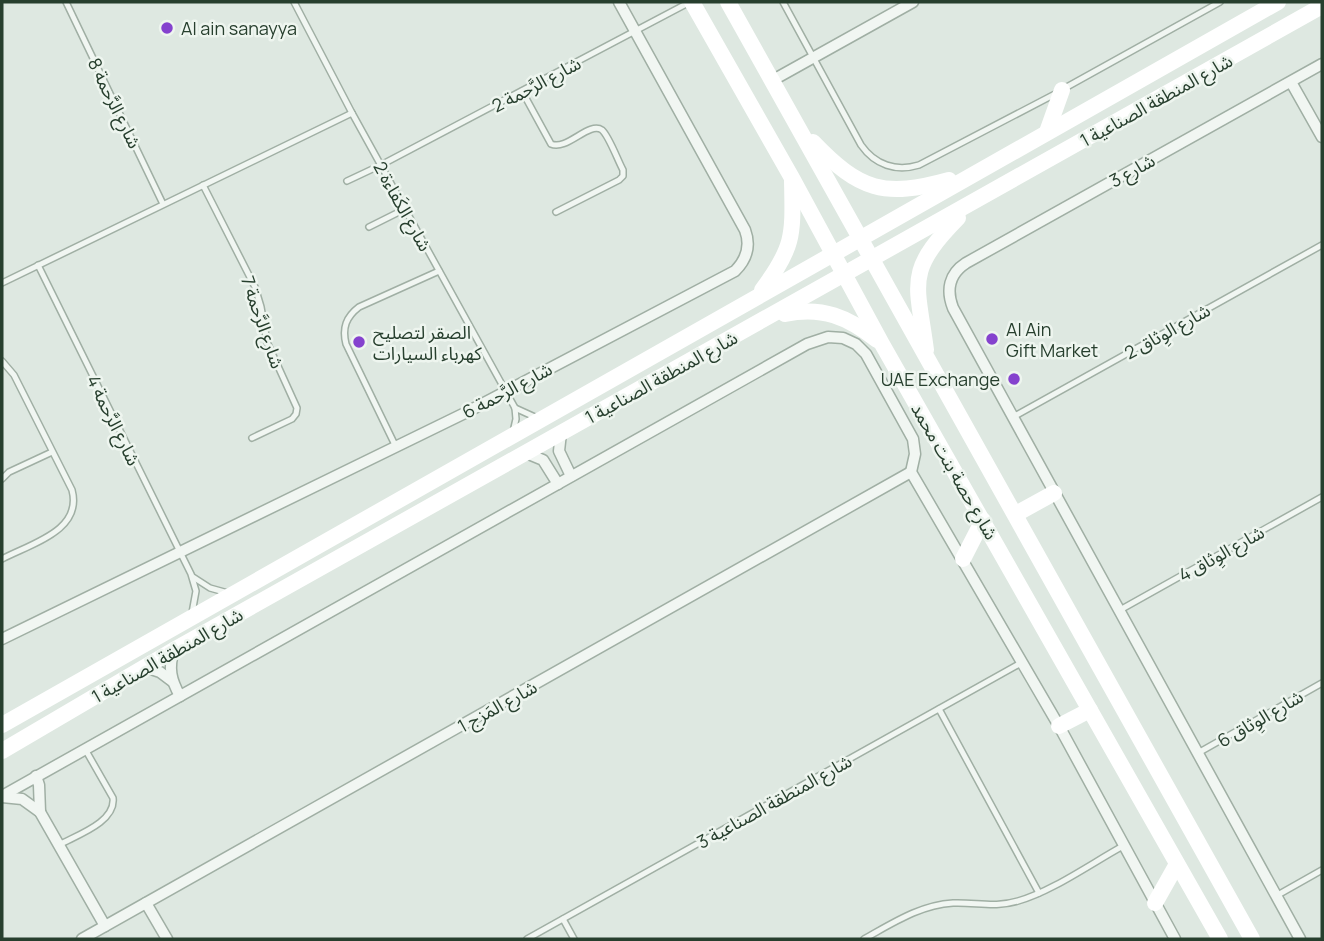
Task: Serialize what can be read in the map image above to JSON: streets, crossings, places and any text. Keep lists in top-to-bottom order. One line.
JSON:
{"streets":{"street":["شارع المنطقة الصناعية 1","شارع 3","شارع الرَّحمة 6","شارع حصة بنت محمد","شارع المَزج 1"],"lane":["شارع الرَّحمة 2","شارع الرَّحمة 8","شارع الكَفاءة 2","شارع الرَّحمة 7","شارع الوِثاق 2","شارع الرَّحمة 4","شارع الوِثاق 4","شارع الوِثاق 6","شارع المنطقة الصناعية 3"]},"crossings":[["شارع الرَّحمة 2","شارع الكَفاءة 2"],["شارع الرَّحمة 2","شارع الرَّحمة 6"],["شارع الرَّحمة 2","شارع حصة بنت محمد"],["شارع المنطقة الصناعية 1","شارع الرَّحمة 4"],["شارع المنطقة الصناعية 1","شارع حصة بنت محمد"],["شارع 3","شارع الوِثاق 2"],["شارع الكَفاءة 2","شارع الرَّحمة 6"],["شارع الرَّحمة 6","شارع الرَّحمة 4"]],"places":["Al ain sanayya","Al Ain Gift Market","الصقر لتصليح كهرباء السيارات","UAE Exchange"]}
